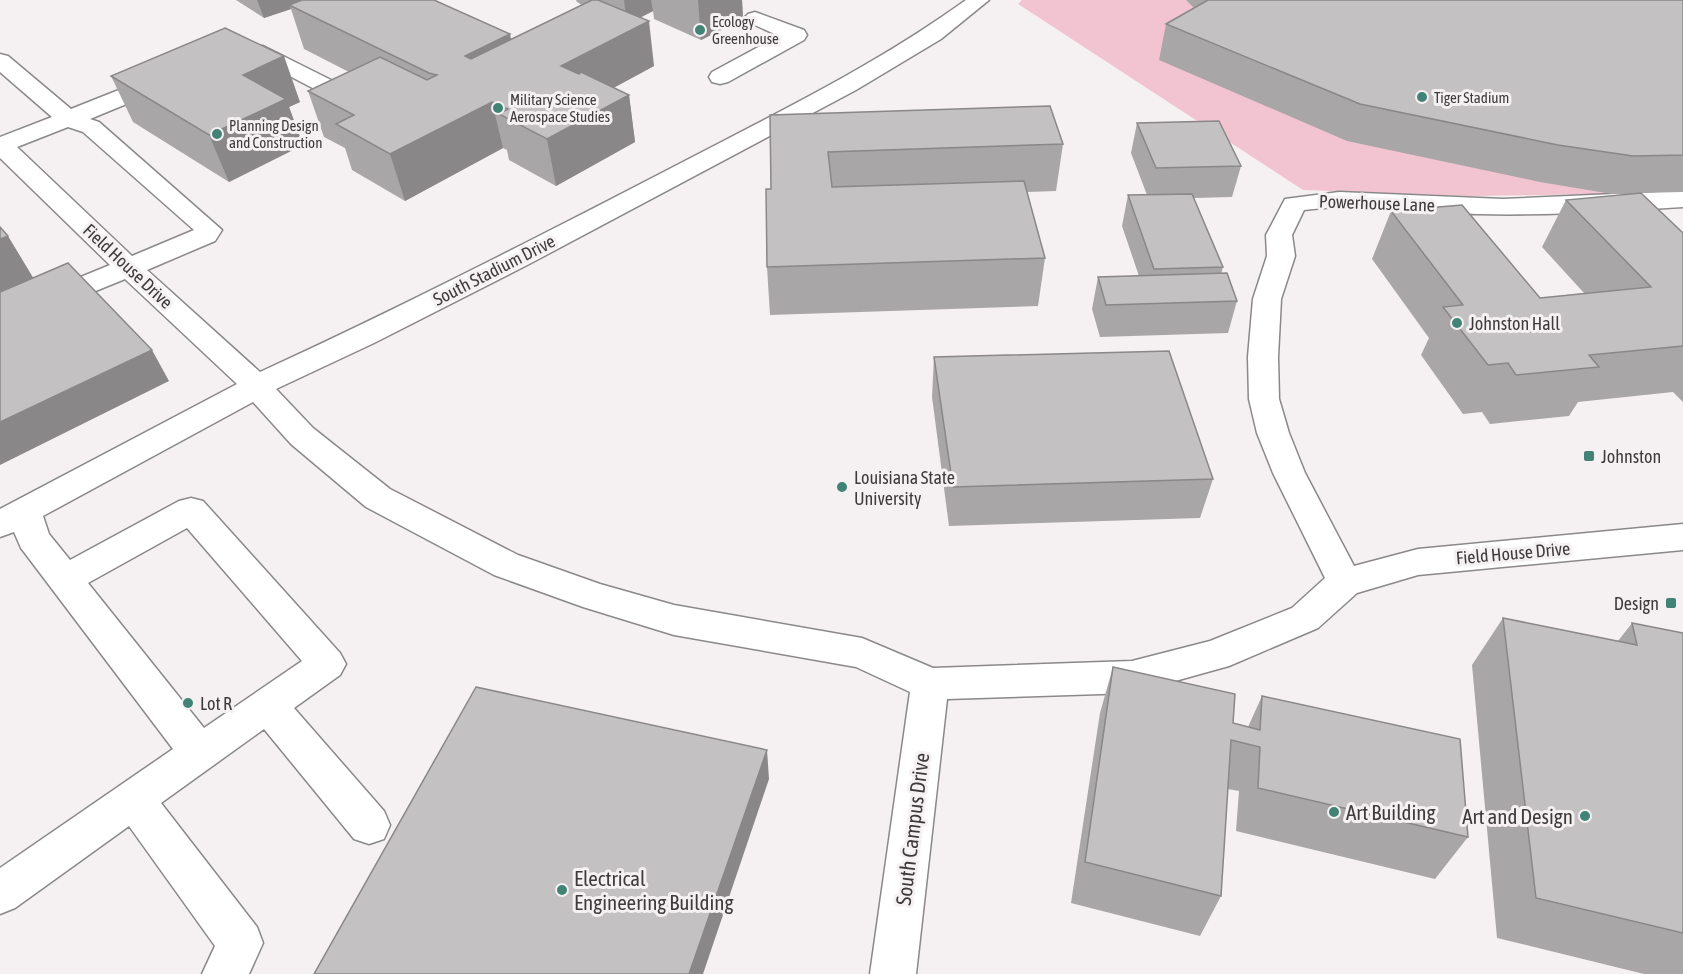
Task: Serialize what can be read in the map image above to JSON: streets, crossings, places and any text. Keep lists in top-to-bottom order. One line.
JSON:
{"streets":{"street":["Powerhouse Lane","Field House Drive","South Stadium Drive","South Campus Drive"]},"crossings":[["Powerhouse Lane","Field House Drive"],["Field House Drive","South Stadium Drive"],["Field House Drive","South Campus Drive"]],"places":{"other":["Ecology Greenhouse","Tiger Stadium","Military Science Aerospace Studies","Planning Design and Construction","Johnston Hall","Louisiana State University","Lot R","Art Building","Art and Design","Electrical Engineering Building"],"transit":["Johnston","Design"]}}
